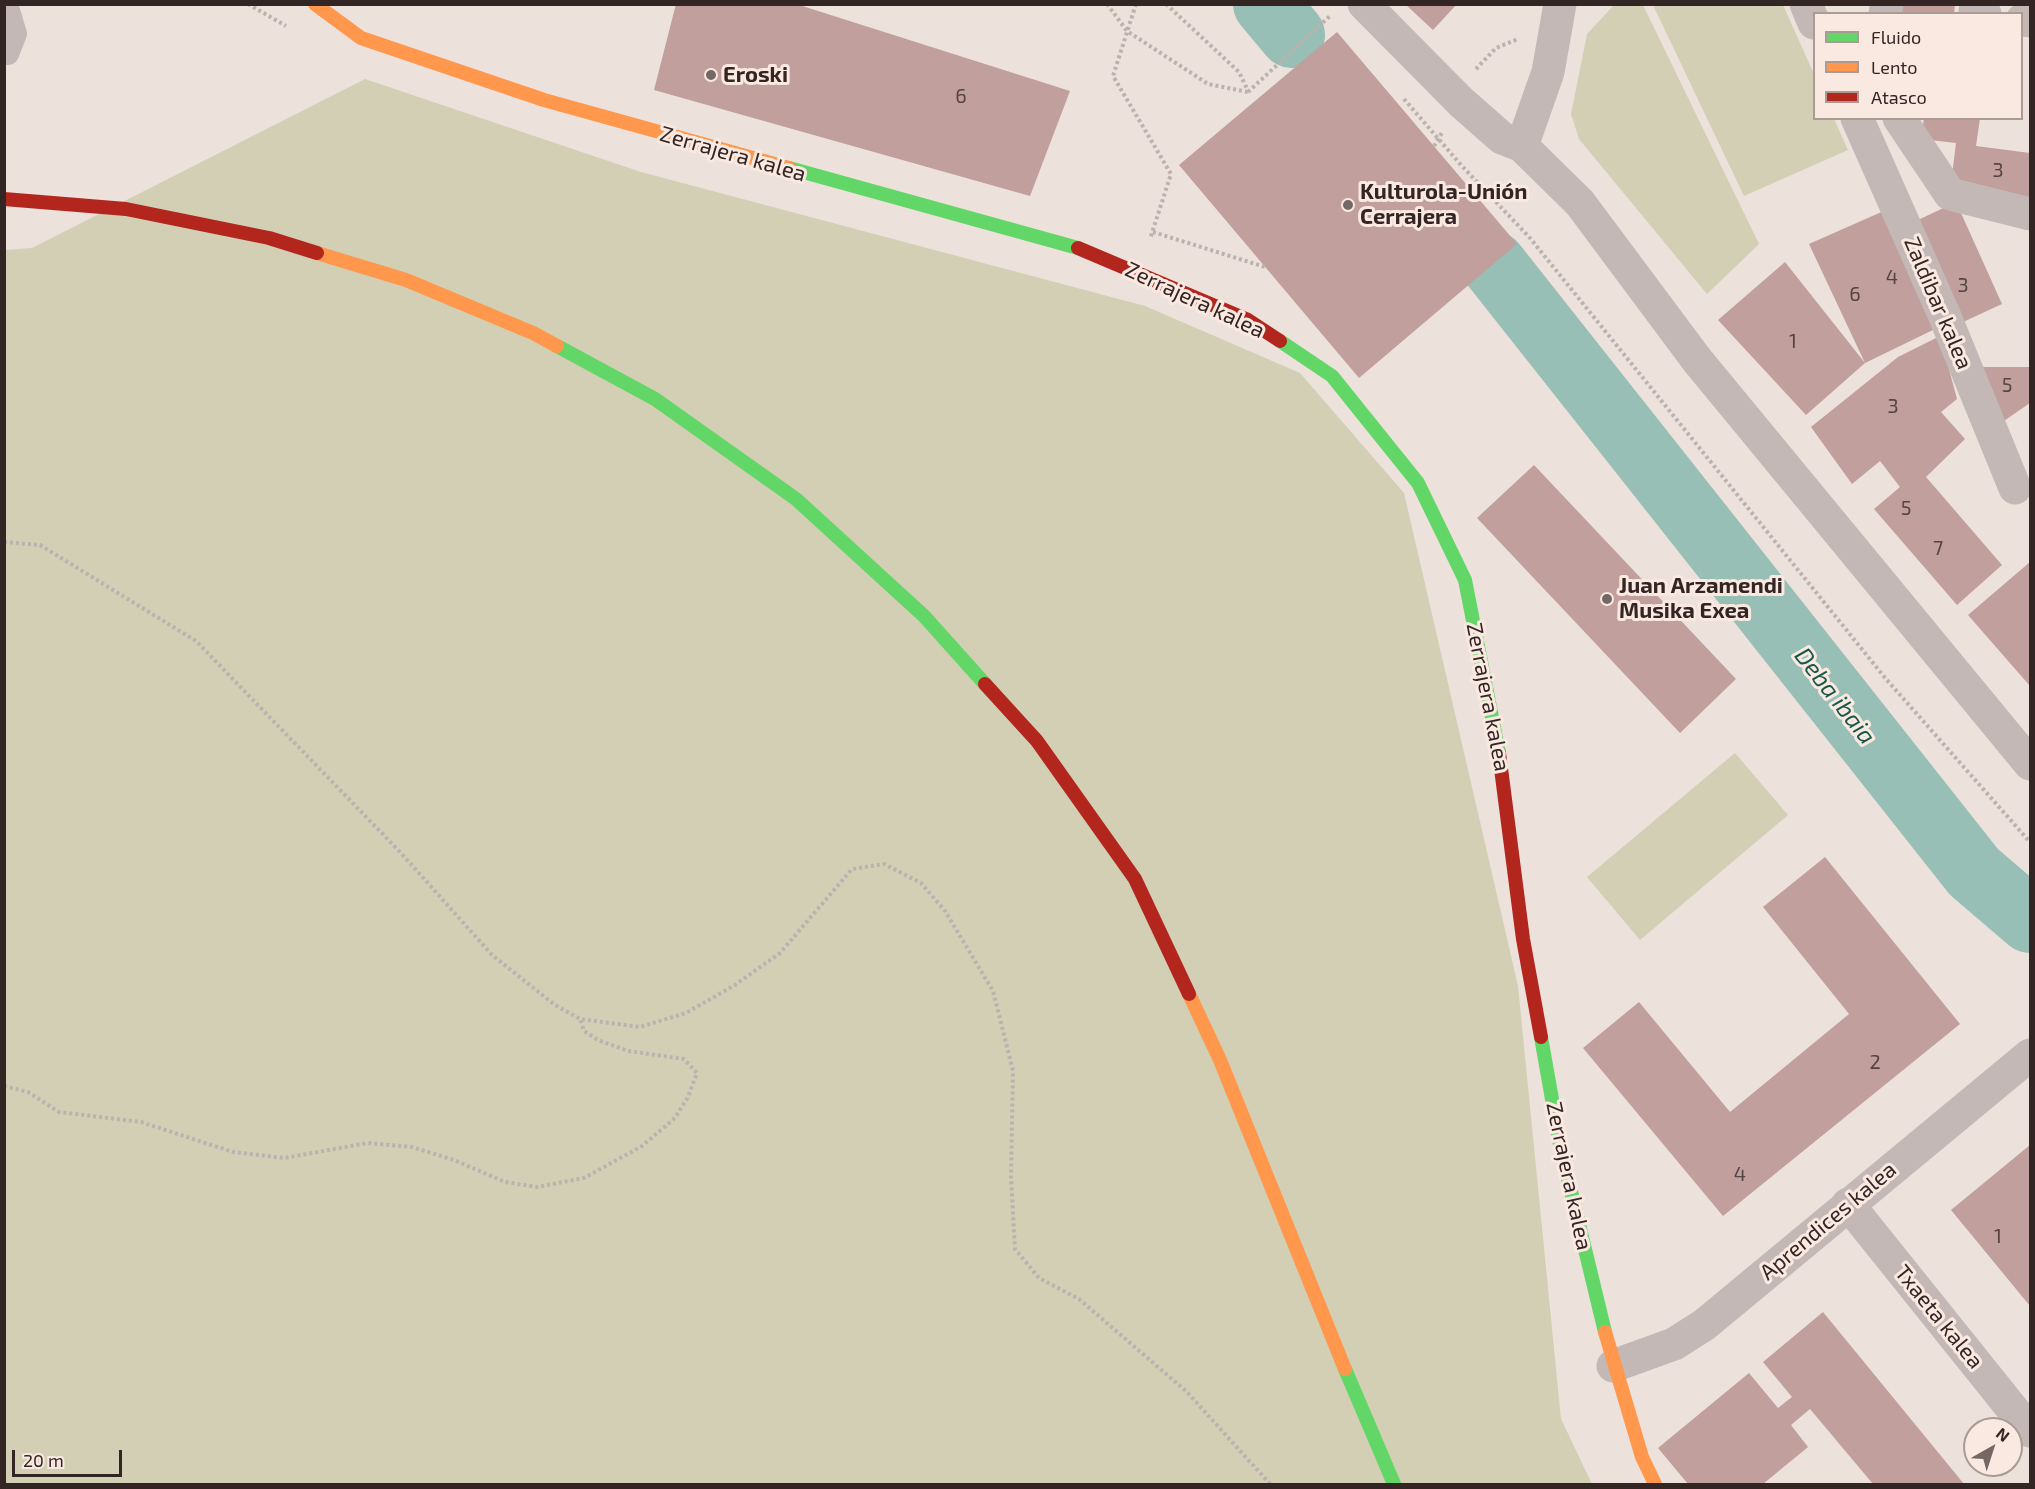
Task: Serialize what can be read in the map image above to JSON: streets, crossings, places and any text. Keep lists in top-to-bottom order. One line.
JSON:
{"streets":{"street":["Zerrajera kalea","Zaldibar kalea","Aprendices kalea","Txaeta kalea"]},"crossings":[["Zerrajera kalea","Aprendices kalea"],["Aprendices kalea","Txaeta kalea"]],"water":["Deba ibaia"],"places":["Eroski","Kulturola-Unión Cerrajera","Juan Arzamendi Musika Exea"],"house_numbers":["6","3","4","3","6","1","5","3","5","7","2","4","1"],"legend":["Fluido","Lento","Atasco"],"scale_bar":"20 m","north":"top right"}
